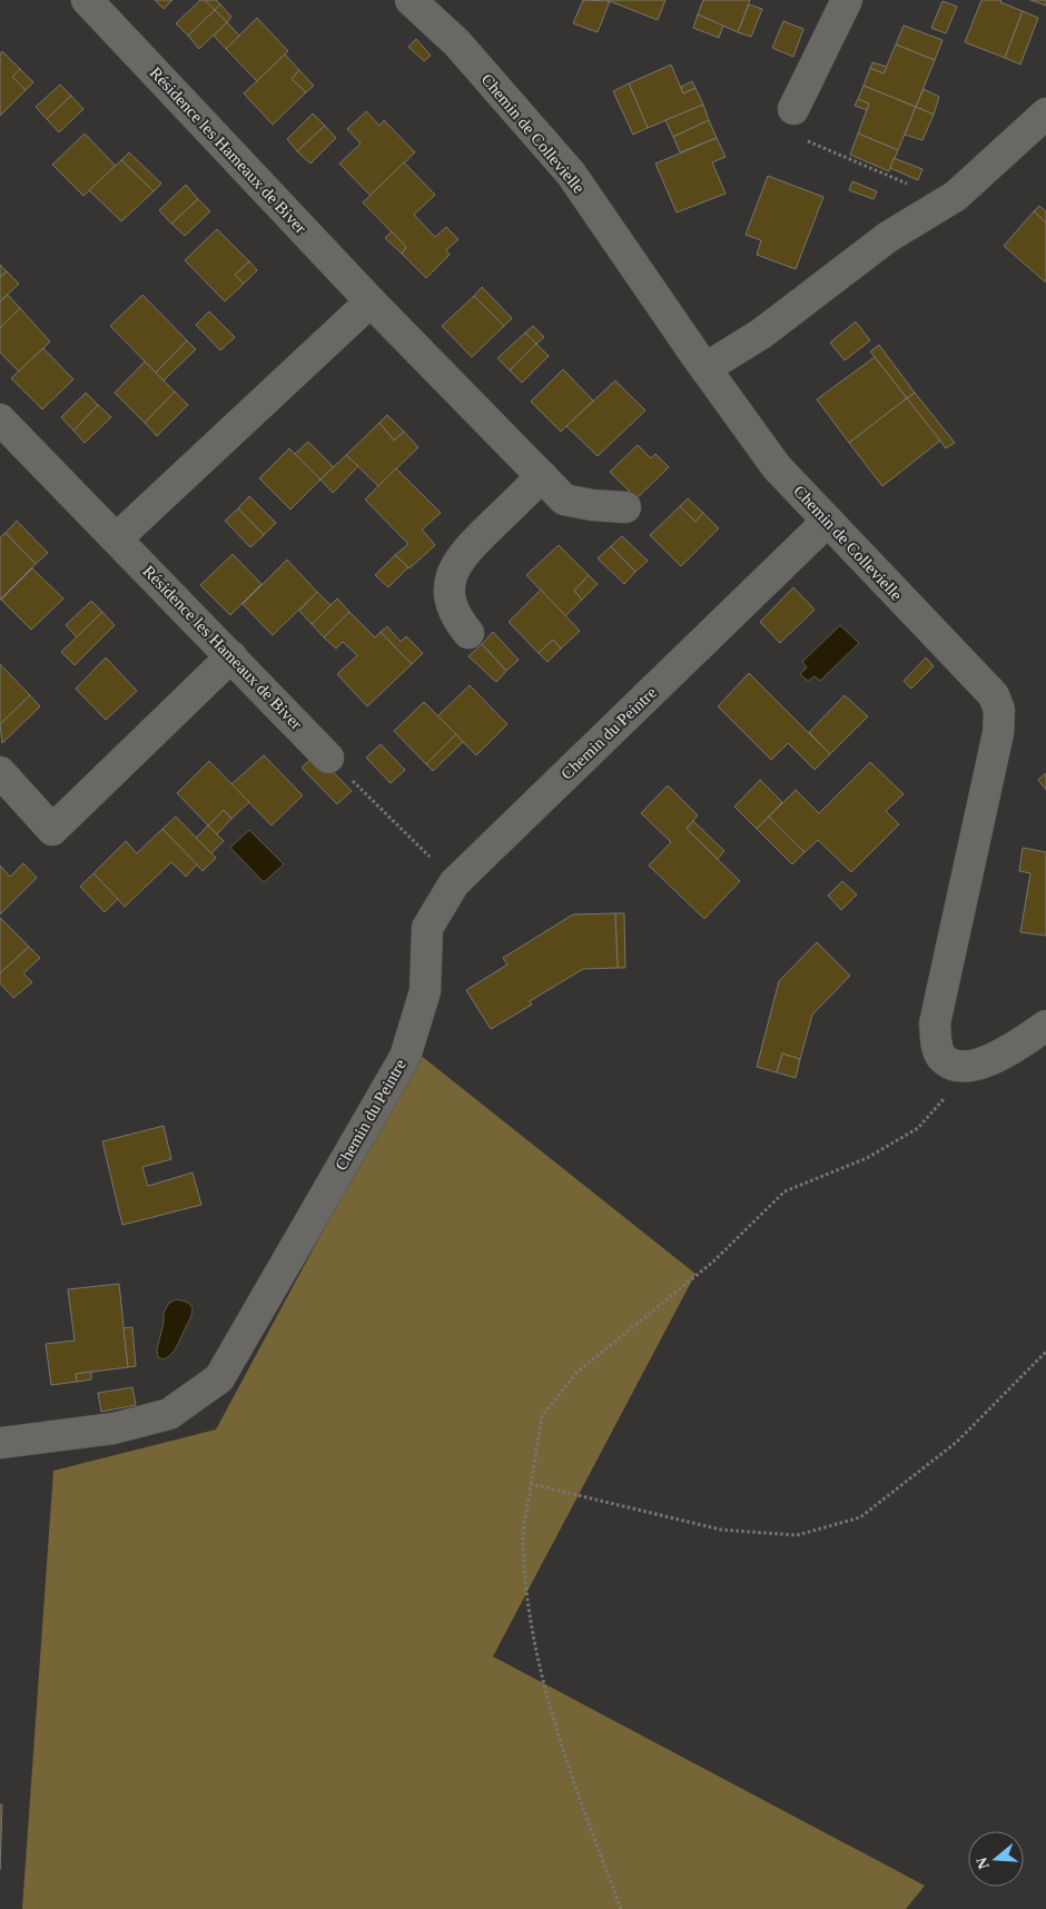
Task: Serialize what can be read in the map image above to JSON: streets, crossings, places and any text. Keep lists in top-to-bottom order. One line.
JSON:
{"streets":{"street":["Chemin de Collevielle","Résidence les Hameaux de Biver","Chemin du Peintre"]},"crossings":[["Chemin de Collevielle","Chemin du Peintre"]],"north":"left"}
